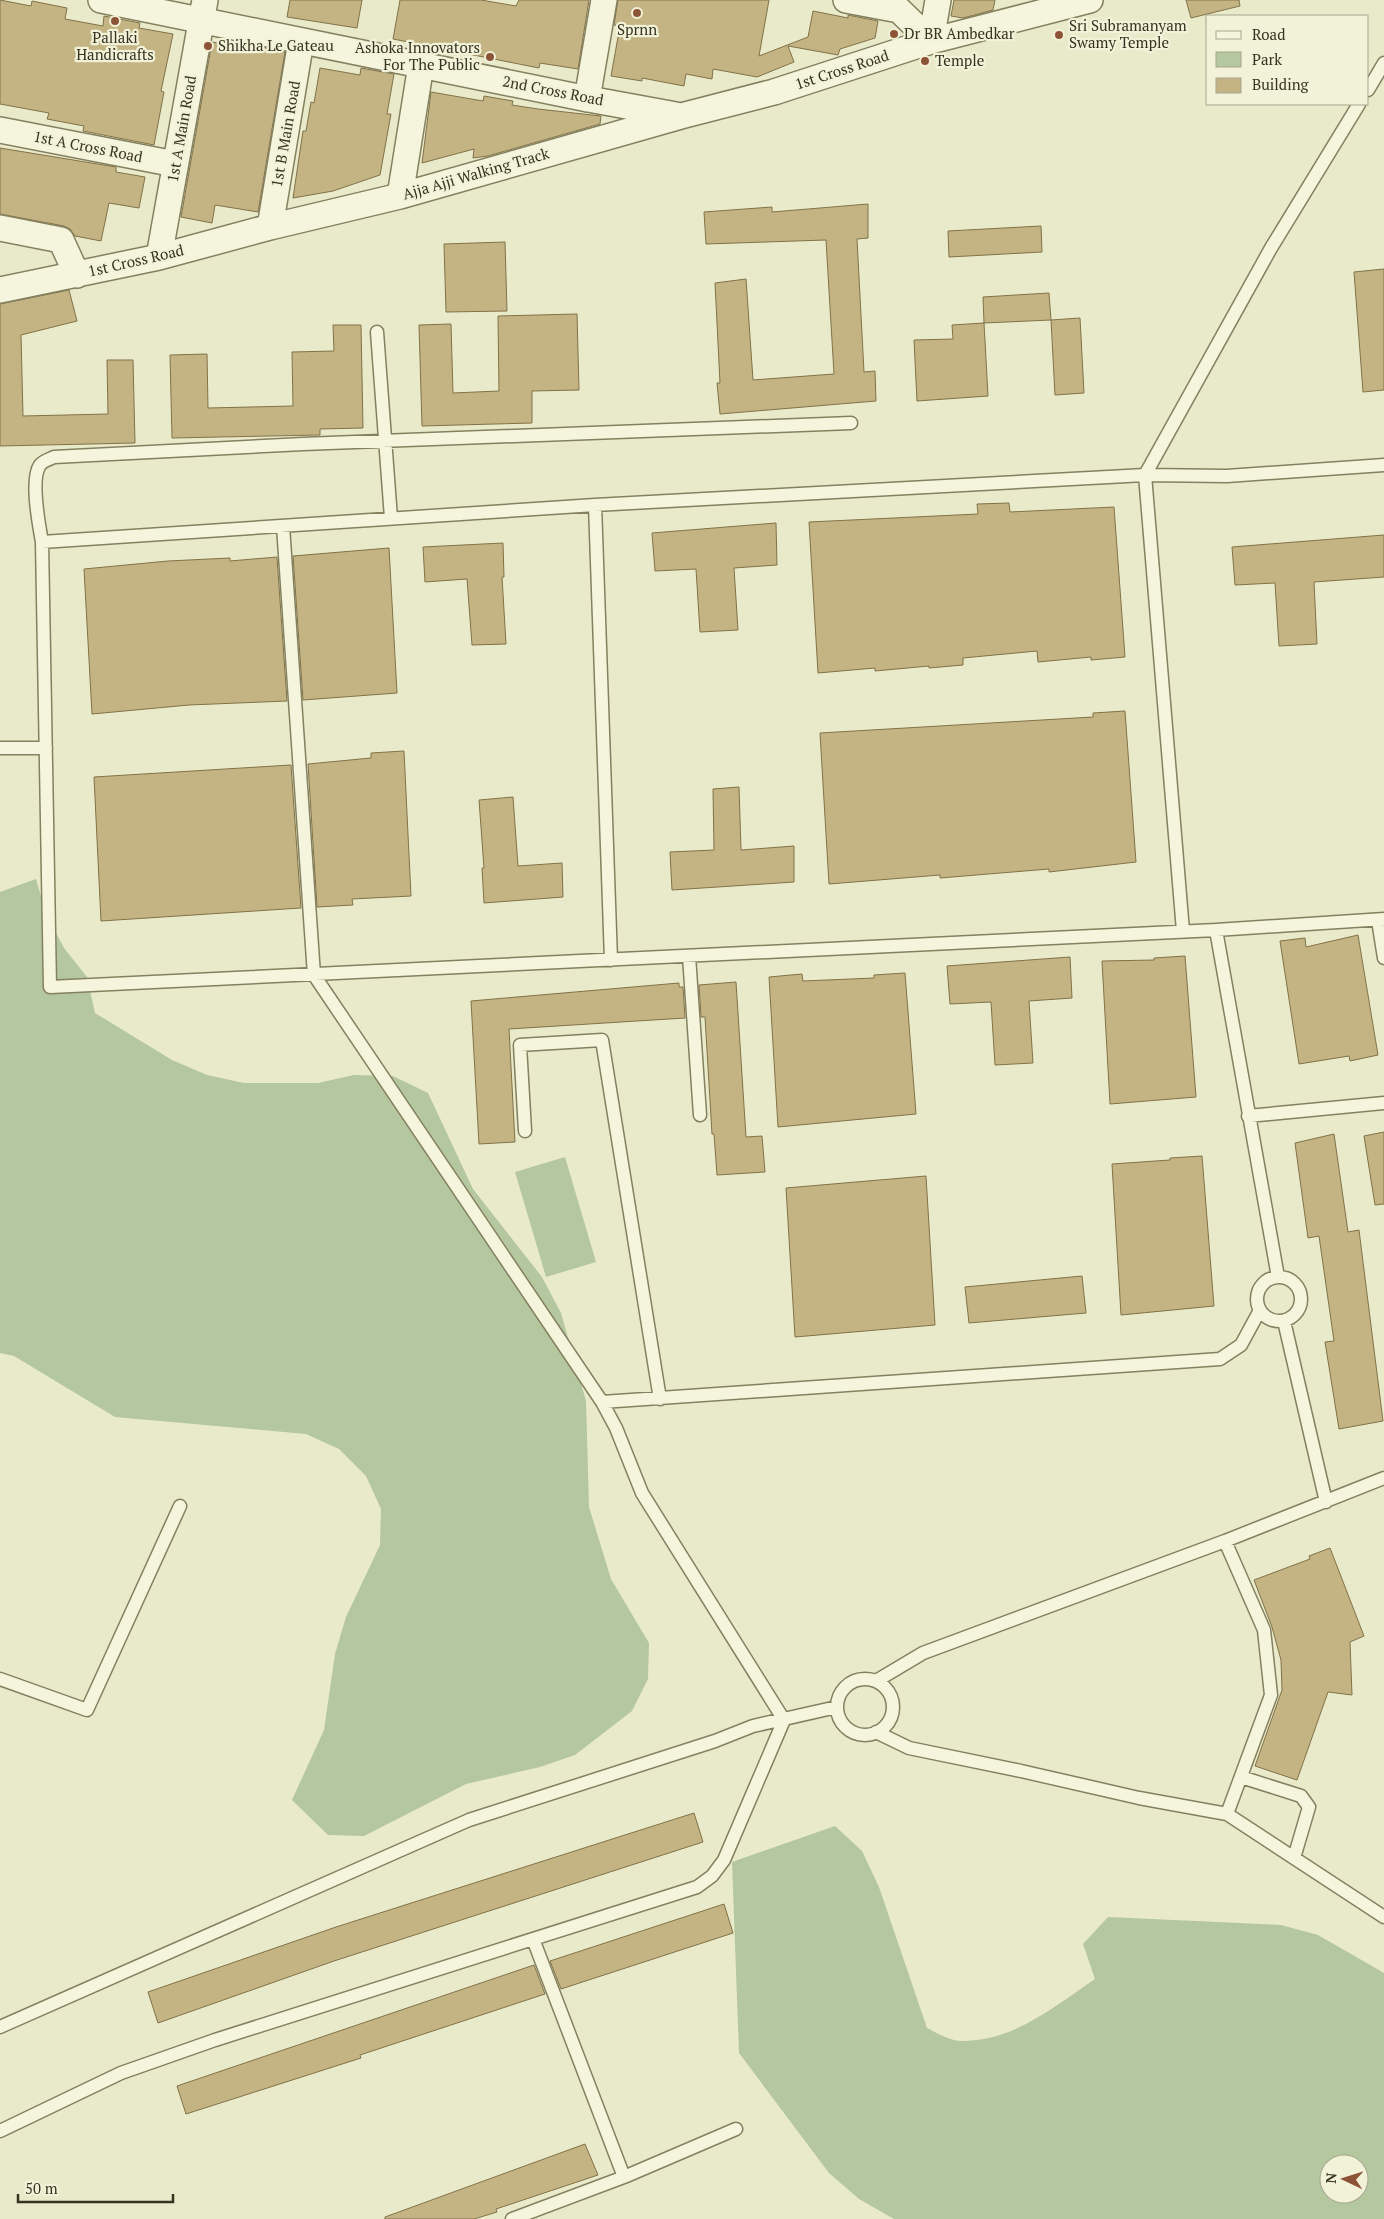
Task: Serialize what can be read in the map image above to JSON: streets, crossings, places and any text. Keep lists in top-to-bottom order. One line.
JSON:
{"streets":{"street":["1st Cross Road","2nd Cross Road","1st A Main Road","1st B Main Road","1st A Cross Road","Ajja Ajji Walking Track"]},"crossings":[["1st Cross Road","2nd Cross Road"],["1st Cross Road","1st A Main Road"],["1st Cross Road","1st B Main Road"],["1st Cross Road","Ajja Ajji Walking Track"],["2nd Cross Road","1st A Main Road"],["2nd Cross Road","1st B Main Road"],["2nd Cross Road","Ajja Ajji Walking Track"],["1st A Main Road","1st A Cross Road"],["1st B Main Road","Ajja Ajji Walking Track"]],"places":["Sprnn","Pallaki Handicrafts","Dr BR Ambedkar","Sri Subramanyam Swamy Temple","Shikha Le Gateau","Ashoka Innovators For The Public","Temple"],"legend":["Road","Park","Building"],"scale_bar":"50 m","north":"left"}
